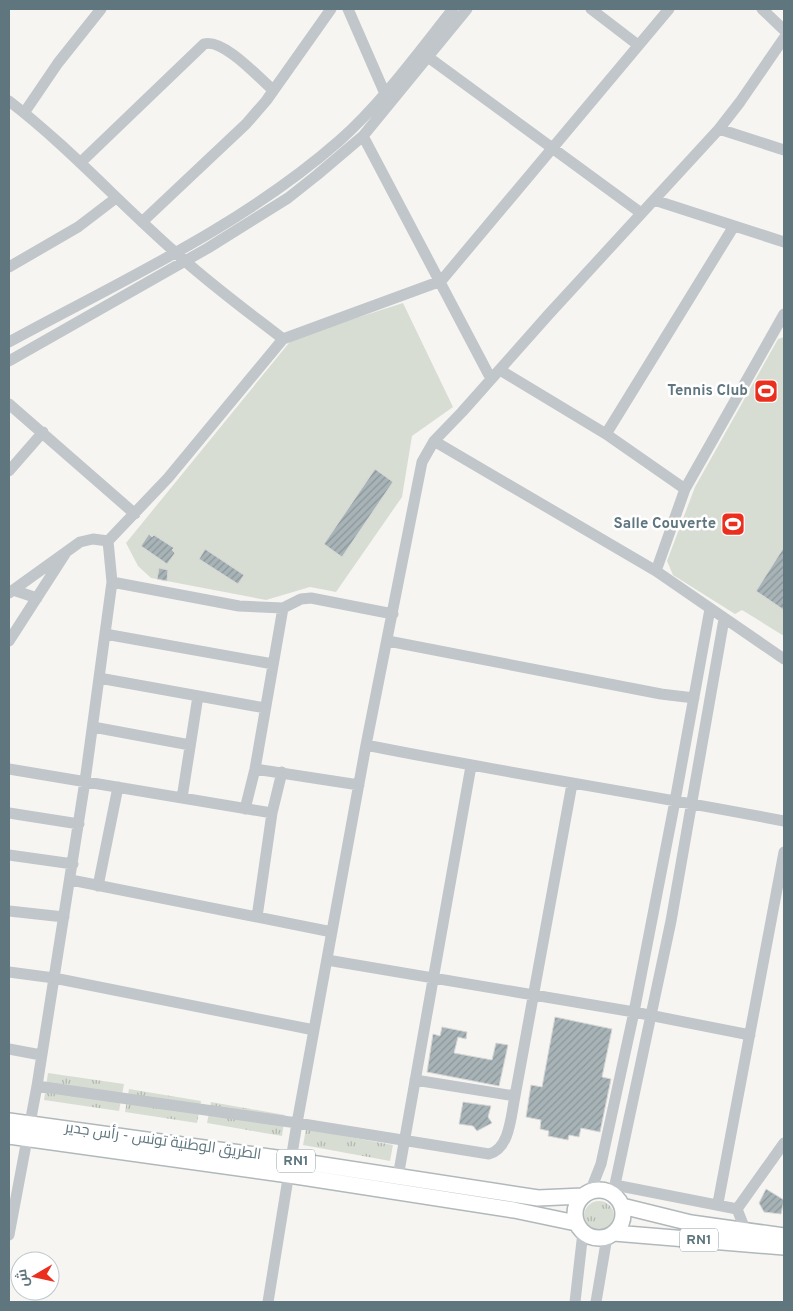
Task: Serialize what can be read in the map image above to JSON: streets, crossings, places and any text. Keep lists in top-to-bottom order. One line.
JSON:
{"streets":{"main road":["الطريق الوطنية تونس - رأس جدير","RN1"]},"crossings":[["الطريق الوطنية تونس - رأس جدير","RN1"]],"places":{"sports":["Tennis Club","Salle Couverte"]},"north":"left"}
